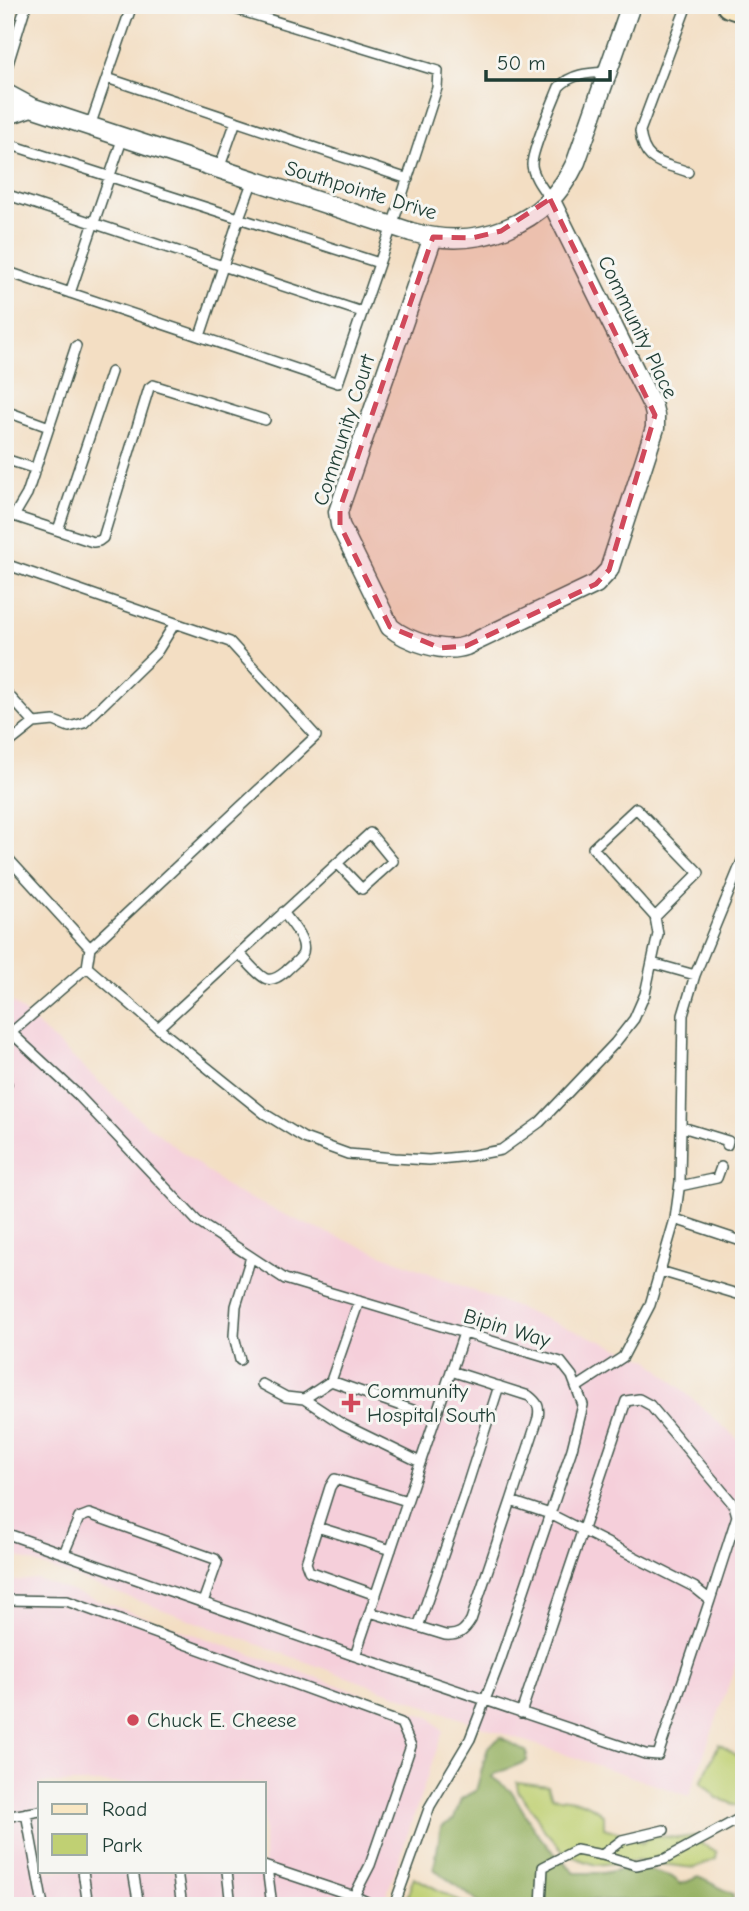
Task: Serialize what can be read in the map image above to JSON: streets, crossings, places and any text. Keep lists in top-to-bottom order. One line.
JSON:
{"streets":{"street":["Southpointe Drive","Community Place","Community Court"],"lane":["Bipin Way"]},"crossings":[["Southpointe Drive","Community Place"],["Southpointe Drive","Community Court"],["Community Place","Community Court"]],"places":{"health":["Community Hospital South"],"other":["Chuck E. Cheese"]},"legend":["Road","Park"],"scale_bar":"50 m"}
